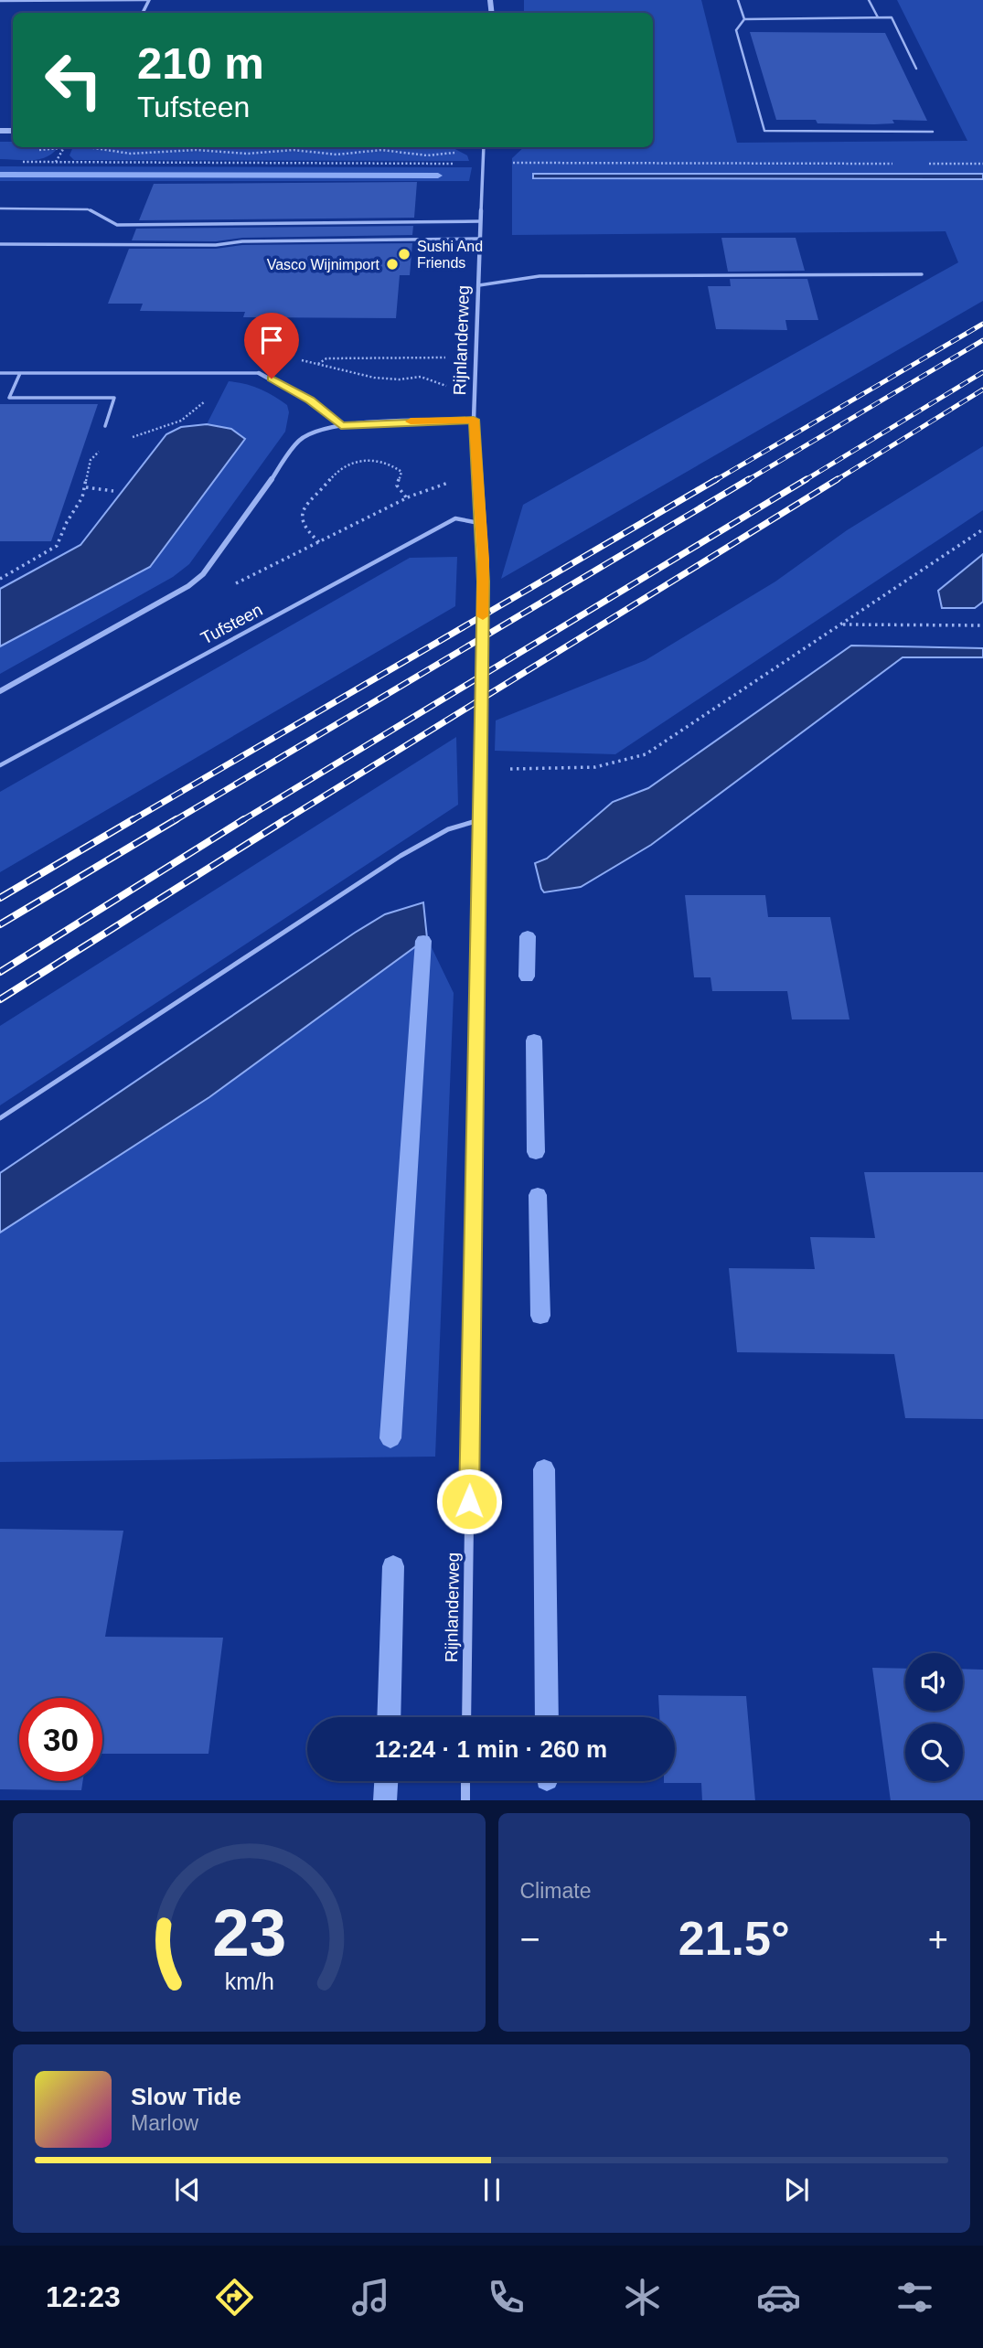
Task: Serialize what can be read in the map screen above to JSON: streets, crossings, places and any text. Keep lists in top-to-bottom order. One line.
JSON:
{"streets":{"street":["Rijnlanderweg"],"lane":["Tufsteen"]},"crossings":[["Rijnlanderweg","Tufsteen"]],"places":["Sushi And Friends","Vasco Wijnimport"],"page":{"turn":["210 m","Tufsteen"],"limit":"30","trip":"12:24 · 1 min · 260 m","tile":"Climate","heat":["−","21.5°","+"],"song":["Slow Tide","Marlow"],"tabs":"12:23","gauge":["23","km/h"]}}
